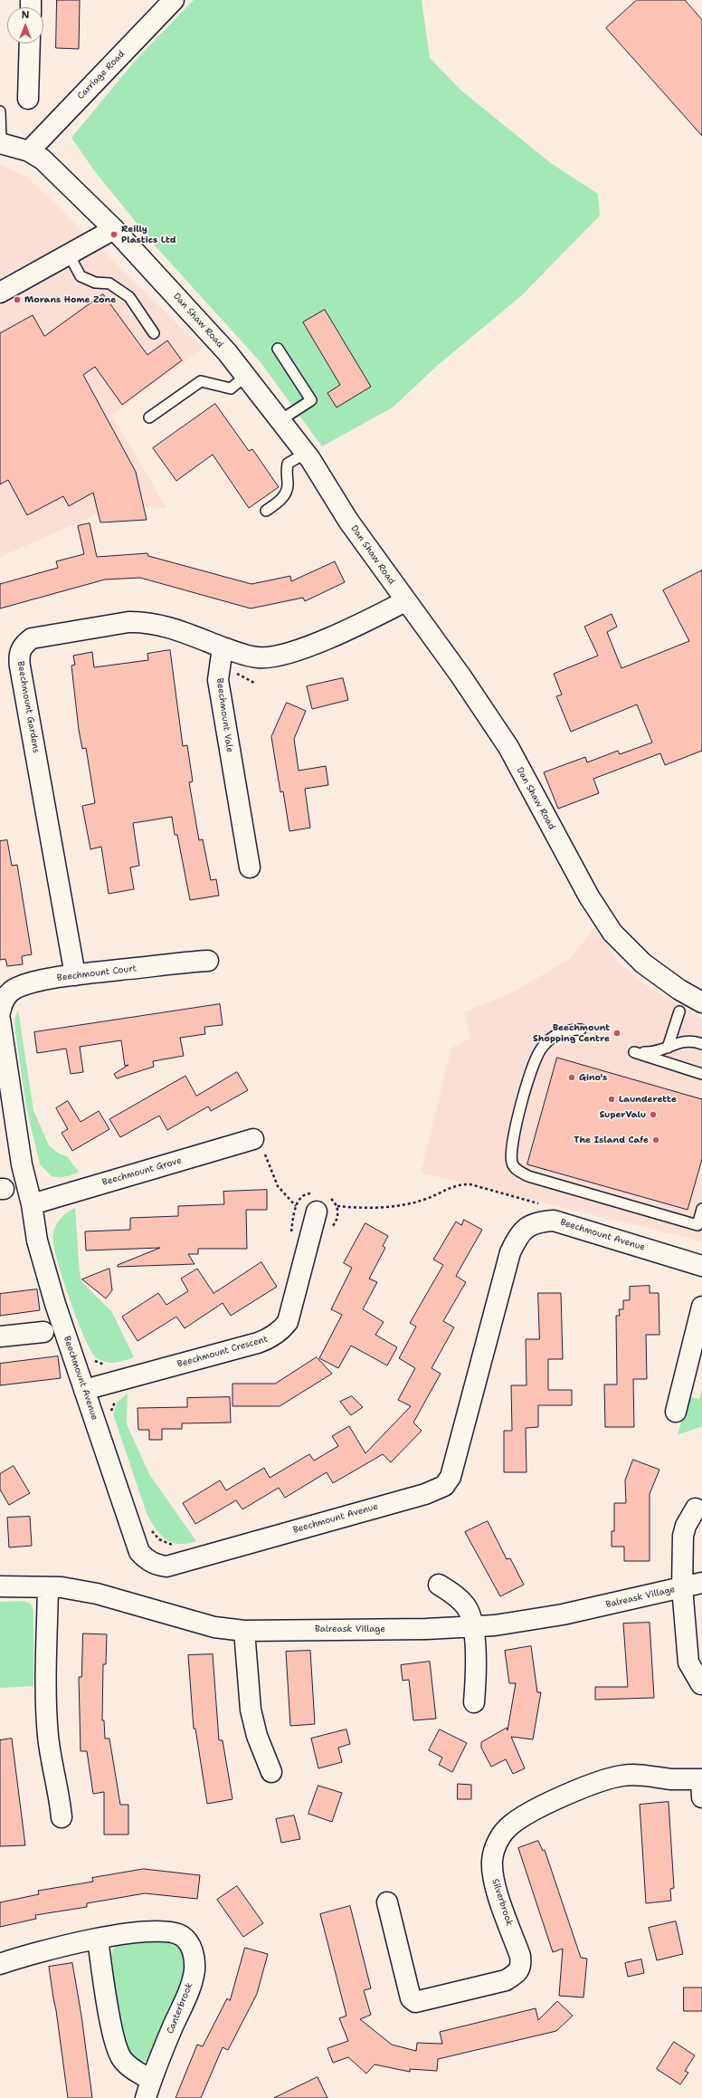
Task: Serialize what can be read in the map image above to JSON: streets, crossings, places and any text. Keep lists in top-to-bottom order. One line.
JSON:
{"streets":{"street":["Carriage Road","Dan Shaw Road","Beechmount Gardens","Beechmount Vale","Beechmount Court","Beechmount Grove","Beechmount Avenue","Beechmount Crescent","Balreask Village","Silverbrook","Canterbrook"]},"crossings":[["Carriage Road","Dan Shaw Road"],["Beechmount Gardens","Beechmount Vale"],["Beechmount Gardens","Beechmount Court"],["Beechmount Grove","Beechmount Avenue"],["Beechmount Avenue","Beechmount Crescent"]],"places":["Reilly Plastics Ltd","Morans Home Zone","Beechmount Shopping Centre","Gino's","Launderette","SuperValu","The Island Cafe"],"north":"top"}
